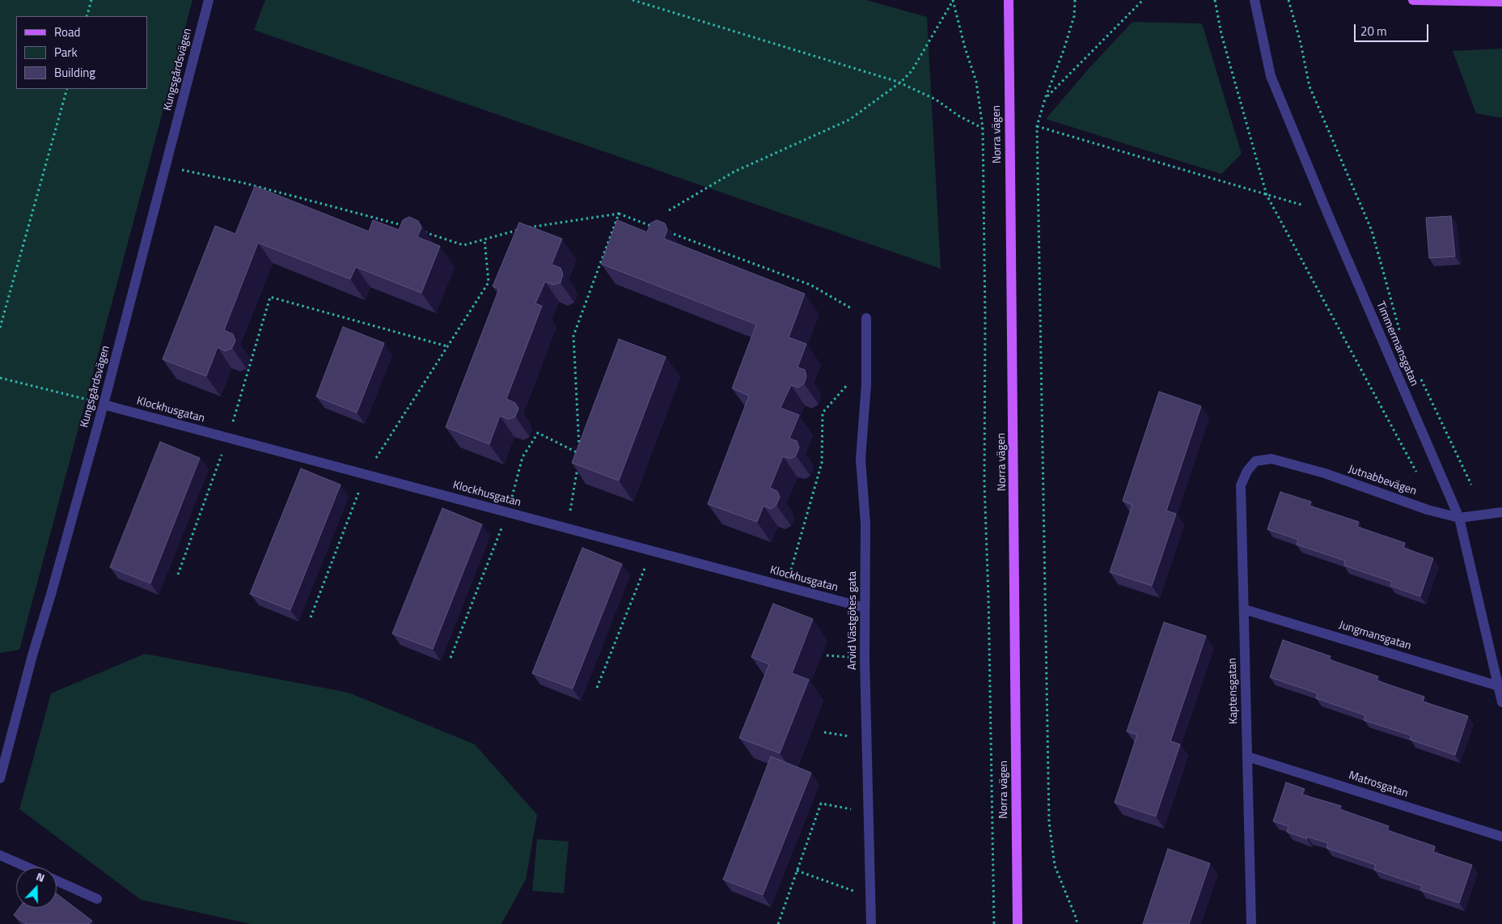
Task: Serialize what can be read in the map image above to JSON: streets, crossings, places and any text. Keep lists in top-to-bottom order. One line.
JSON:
{"streets":{"main road":["Norra vägen"],"street":["Kungsgårdsvägen","Timmermansgatan","Klockhusgatan","Jutnabbevägen","Arvid Västgötes gata","Jungmansgatan","Kaptensgatan","Matrosgatan"]},"crossings":[["Kungsgårdsvägen","Klockhusgatan"],["Timmermansgatan","Jutnabbevägen"],["Timmermansgatan","Jungmansgatan"],["Klockhusgatan","Arvid Västgötes gata"],["Jutnabbevägen","Kaptensgatan"],["Jungmansgatan","Kaptensgatan"],["Kaptensgatan","Matrosgatan"]],"legend":["Road","Park","Building"],"scale_bar":"20 m","north":"top"}
